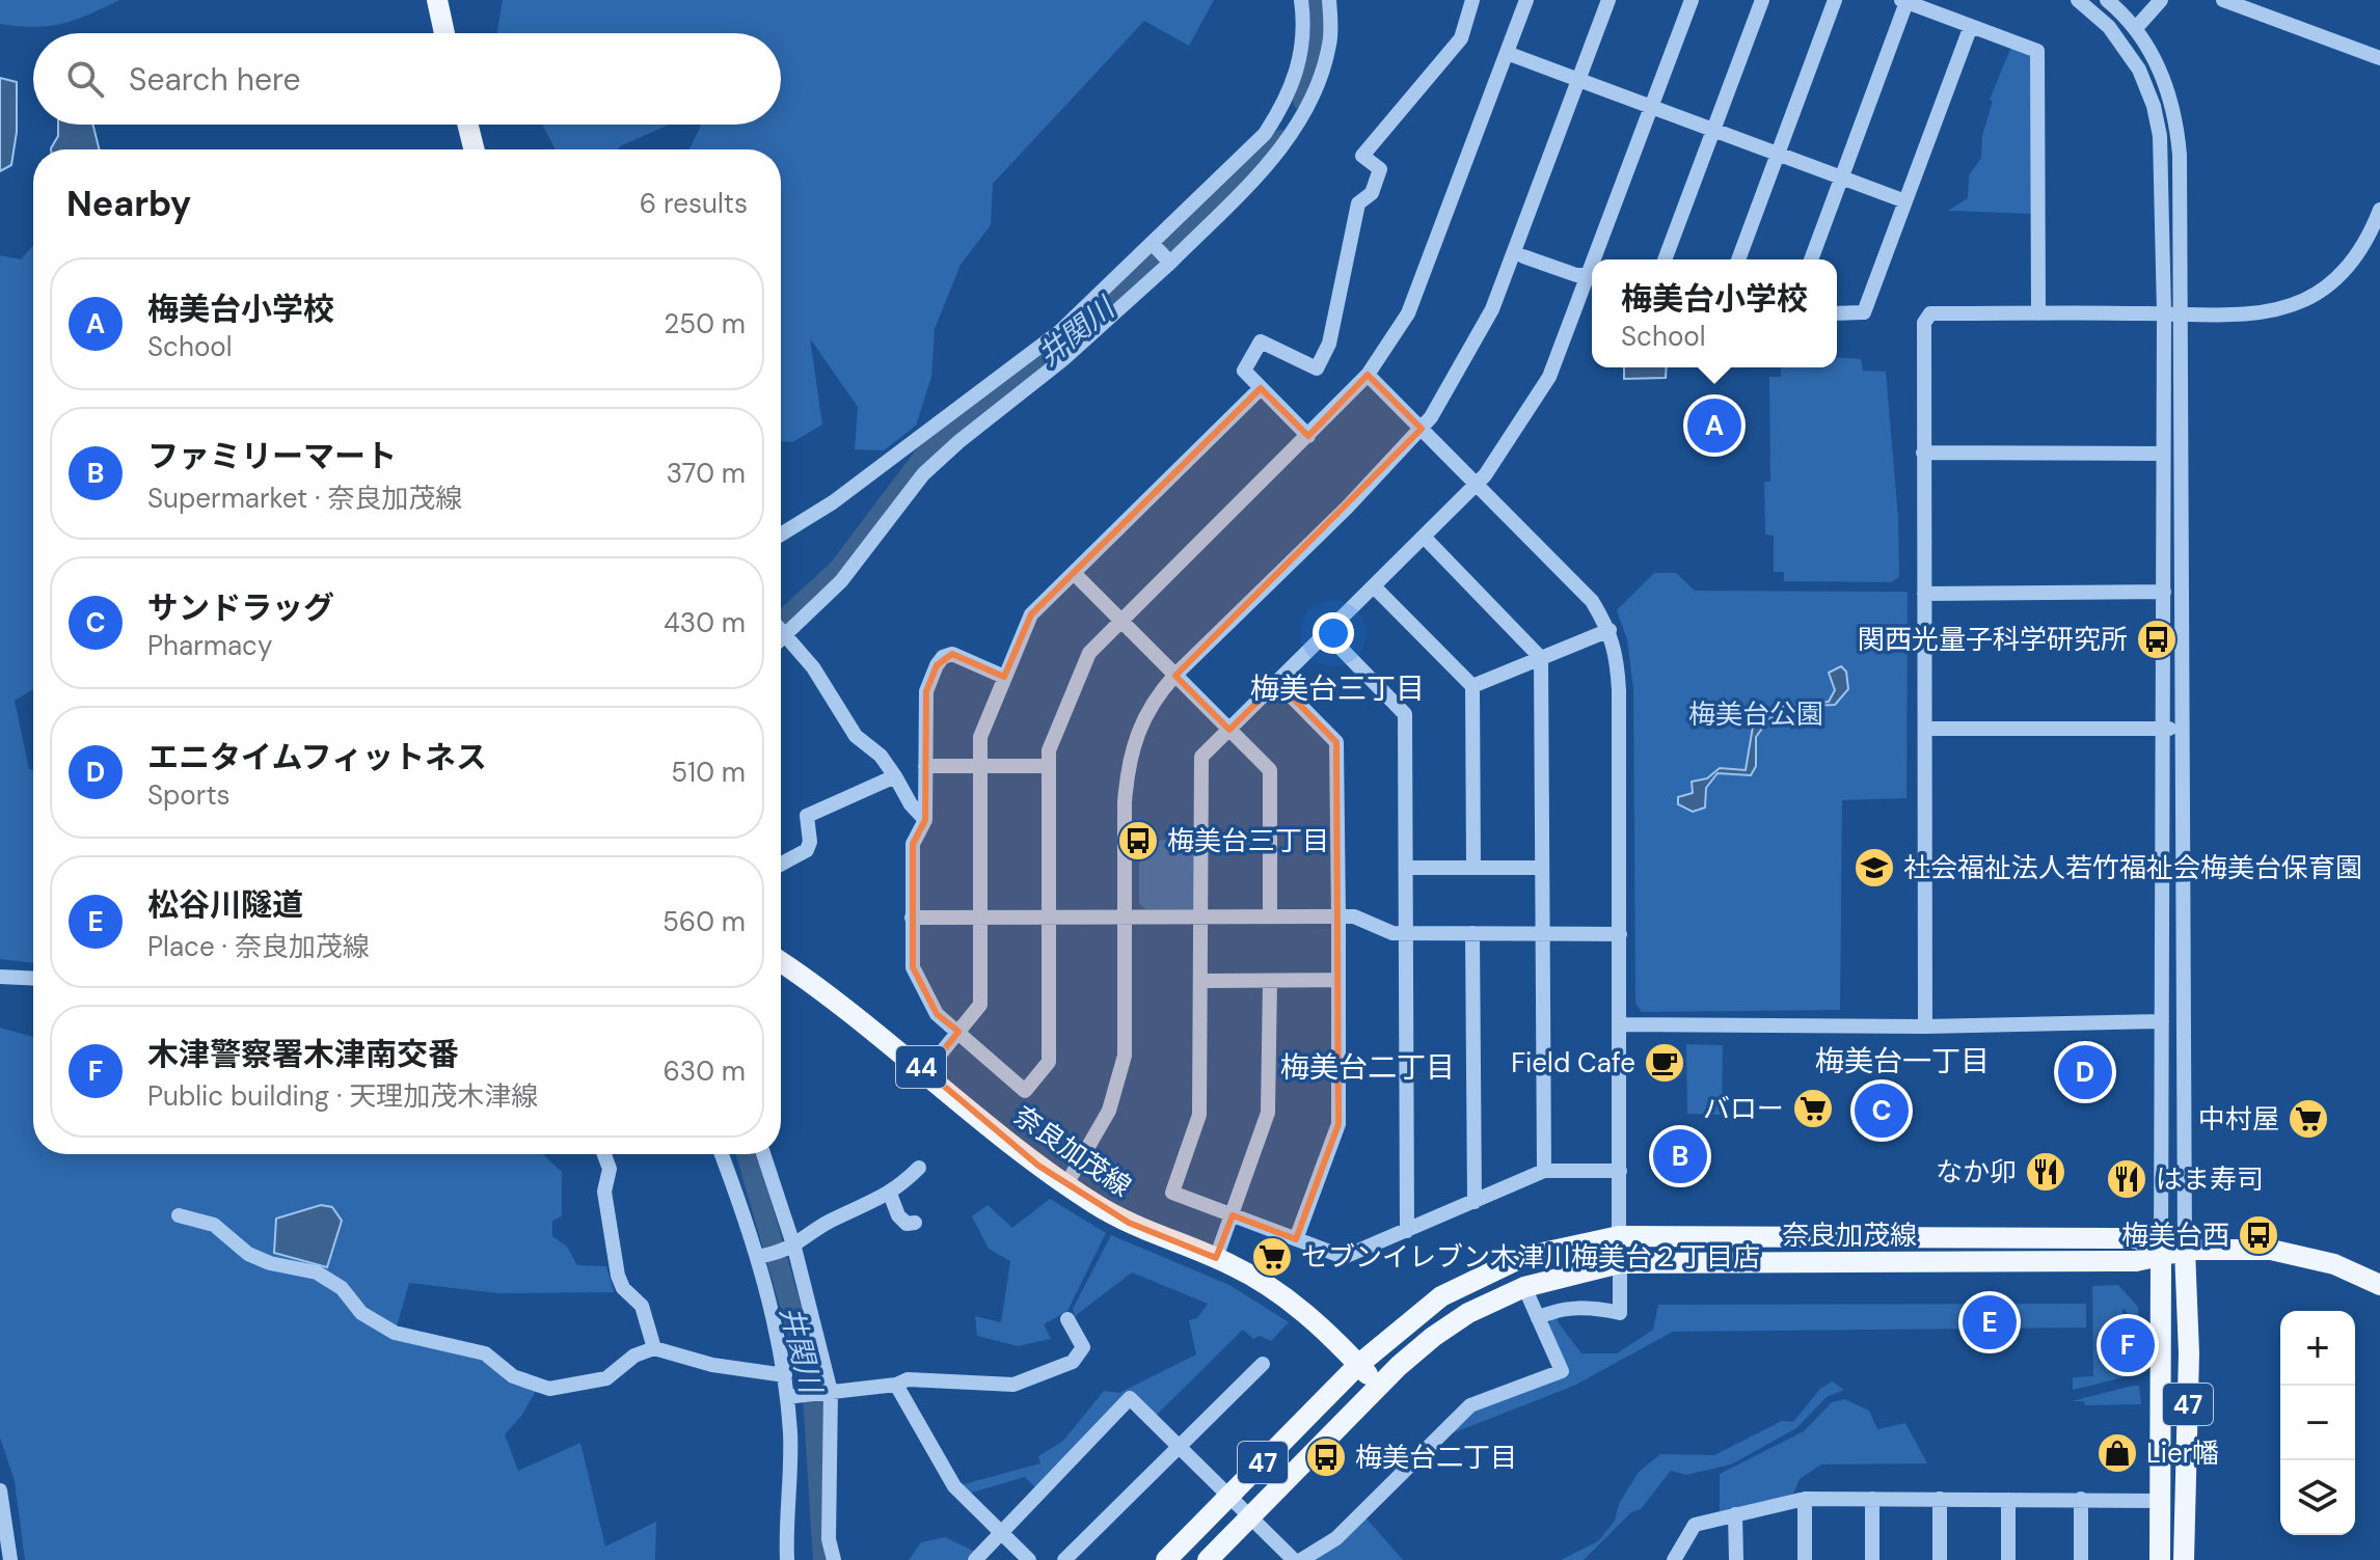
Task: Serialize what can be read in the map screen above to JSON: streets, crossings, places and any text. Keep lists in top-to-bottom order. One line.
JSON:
{"streets":{"main road":["44","奈良加茂線","47"]},"crossings":[["奈良加茂線","47"]],"districts":["梅美台三丁目","梅美台一丁目","梅美台二丁目"],"water":["井関川"],"parks":["梅美台公園"],"places":{"bus stop":["関西光量子科学研究所","梅美台三丁目","梅美台西","梅美台二丁目"],"school or university":["社会福祉法人若竹福祉会梅美台保育園"],"cafe":["Field Cafe"],"supermarket":["バロー","中村屋","セブンイレブン木津川梅美台２丁目店"],"restaurant":["なか卯","はま寿司"],"shop":["Lier幡"]},"page":{"search":"Search here","heading":["Nearby","6 results"],"list":[{"mark":"A","name":"梅美台小学校","note":"School","value":"250 m"},{"mark":"B","name":"ファミリーマート","note":"Supermarket · 奈良加茂線","value":"370 m"},{"mark":"C","name":"サンドラッグ","note":"Pharmacy","value":"430 m"},{"mark":"D","name":"エニタイムフィットネス","note":"Sports","value":"510 m"},{"mark":"E","name":"松谷川隧道","note":"Place · 奈良加茂線","value":"560 m"},{"mark":"F","name":"木津警察署木津南交番","note":"Public building · 天理加茂木津線","value":"630 m"}],"popup":["梅美台小学校","School"],"pins":["A","D","C","B","E","F"],"map_buttons":["+","−"]}}
